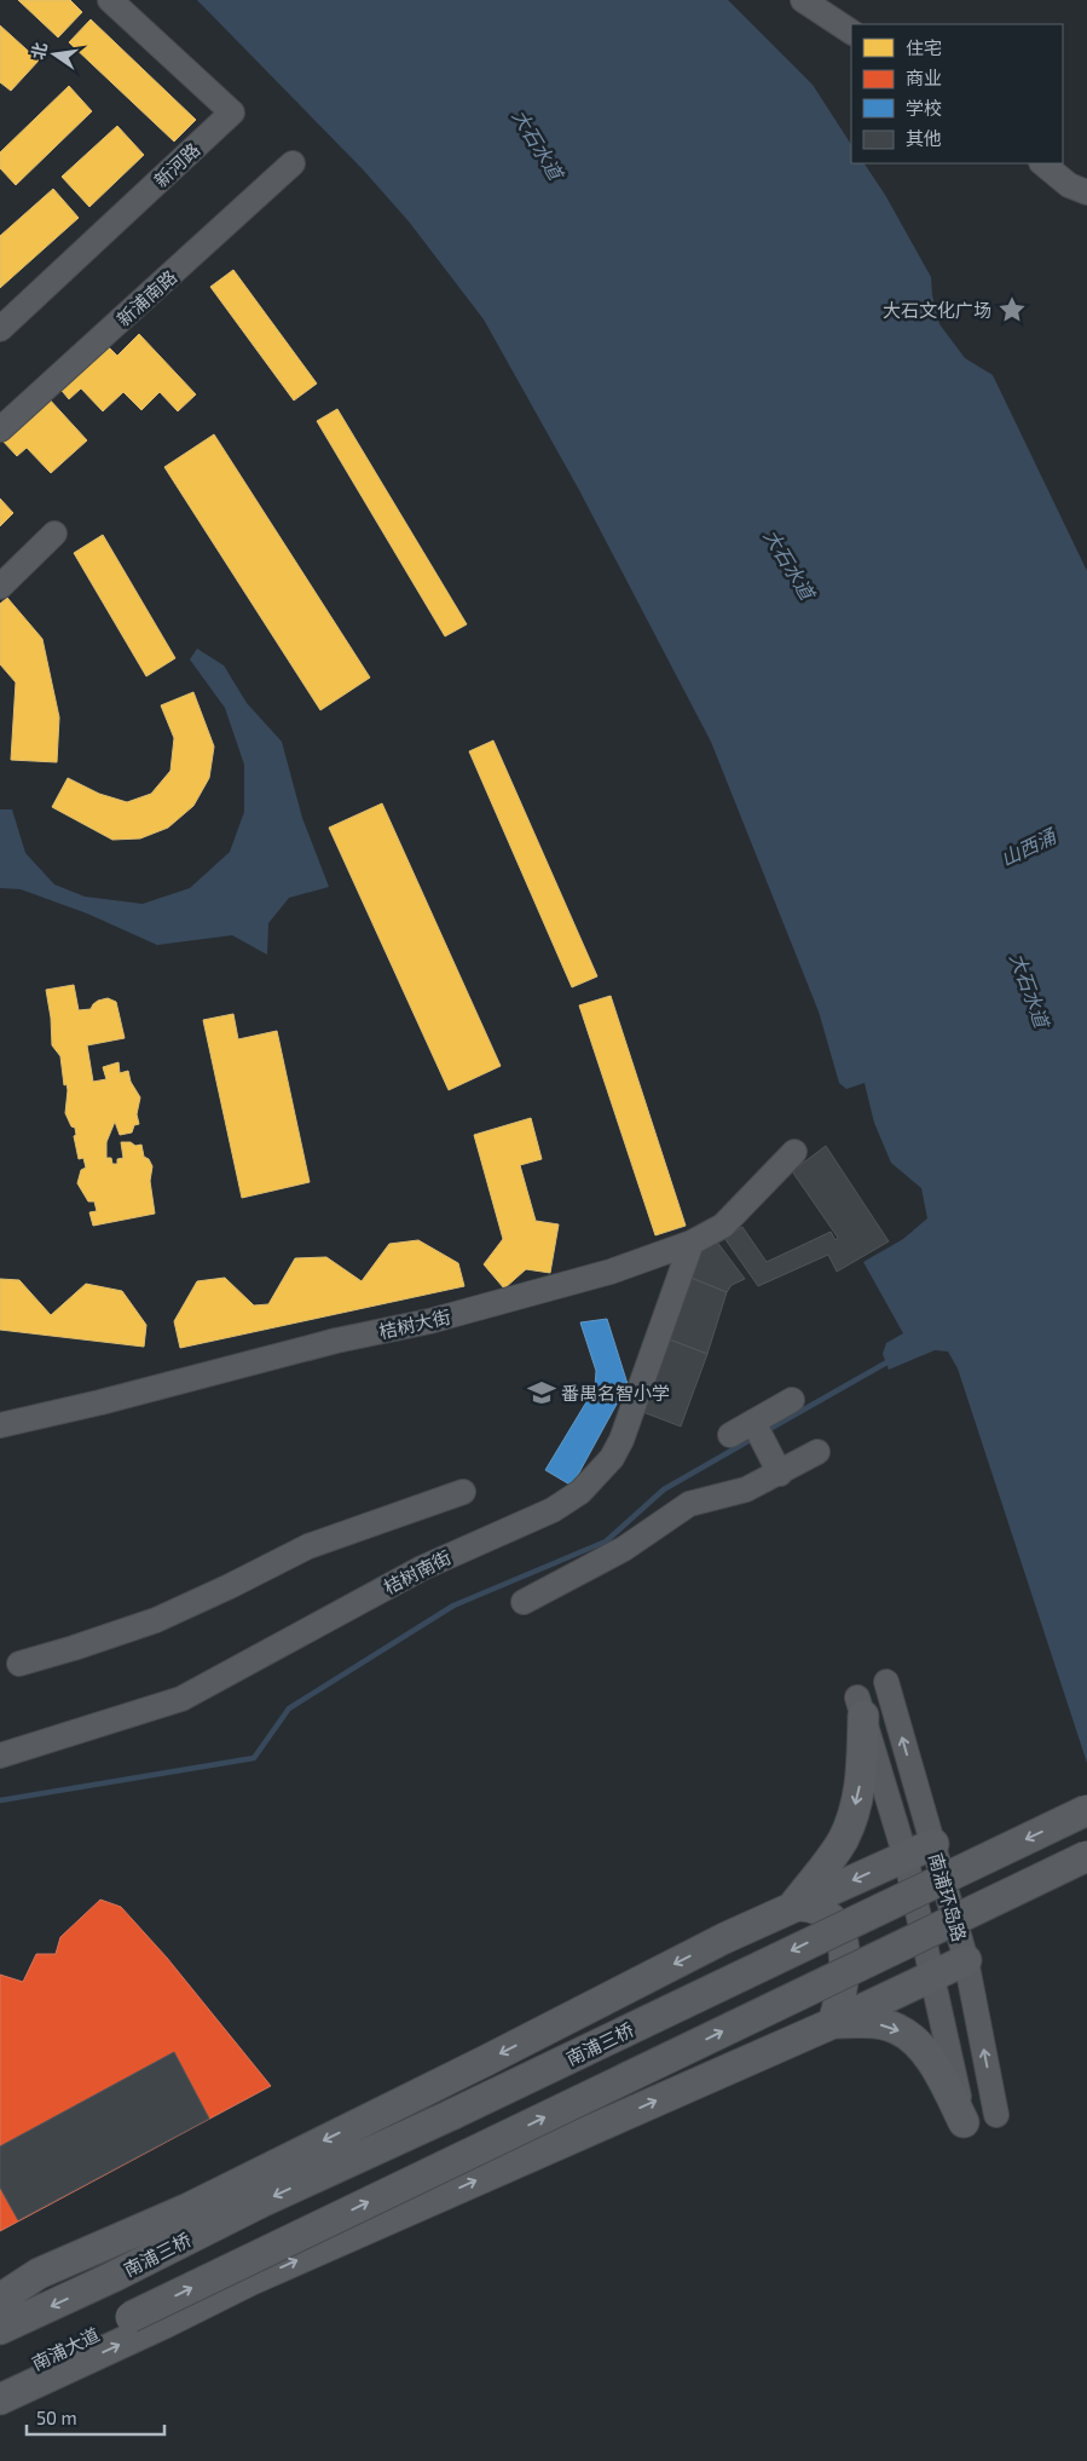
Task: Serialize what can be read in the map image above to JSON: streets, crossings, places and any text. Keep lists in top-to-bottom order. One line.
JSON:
{"streets":{"main road":["南浦三桥","南浦大道"],"street":["新河路","新浦南路","桔树大街","桔树南街","南浦环岛路"]},"crossings":[["桔树大街","桔树南街"]],"water":["大石水道","山西涌"],"places":{"place":["大石文化广场"],"school or university":["番禺名智小学"]},"legend":["住宅","商业","学校","其他"],"scale_bar":"50 m","north":"left"}
